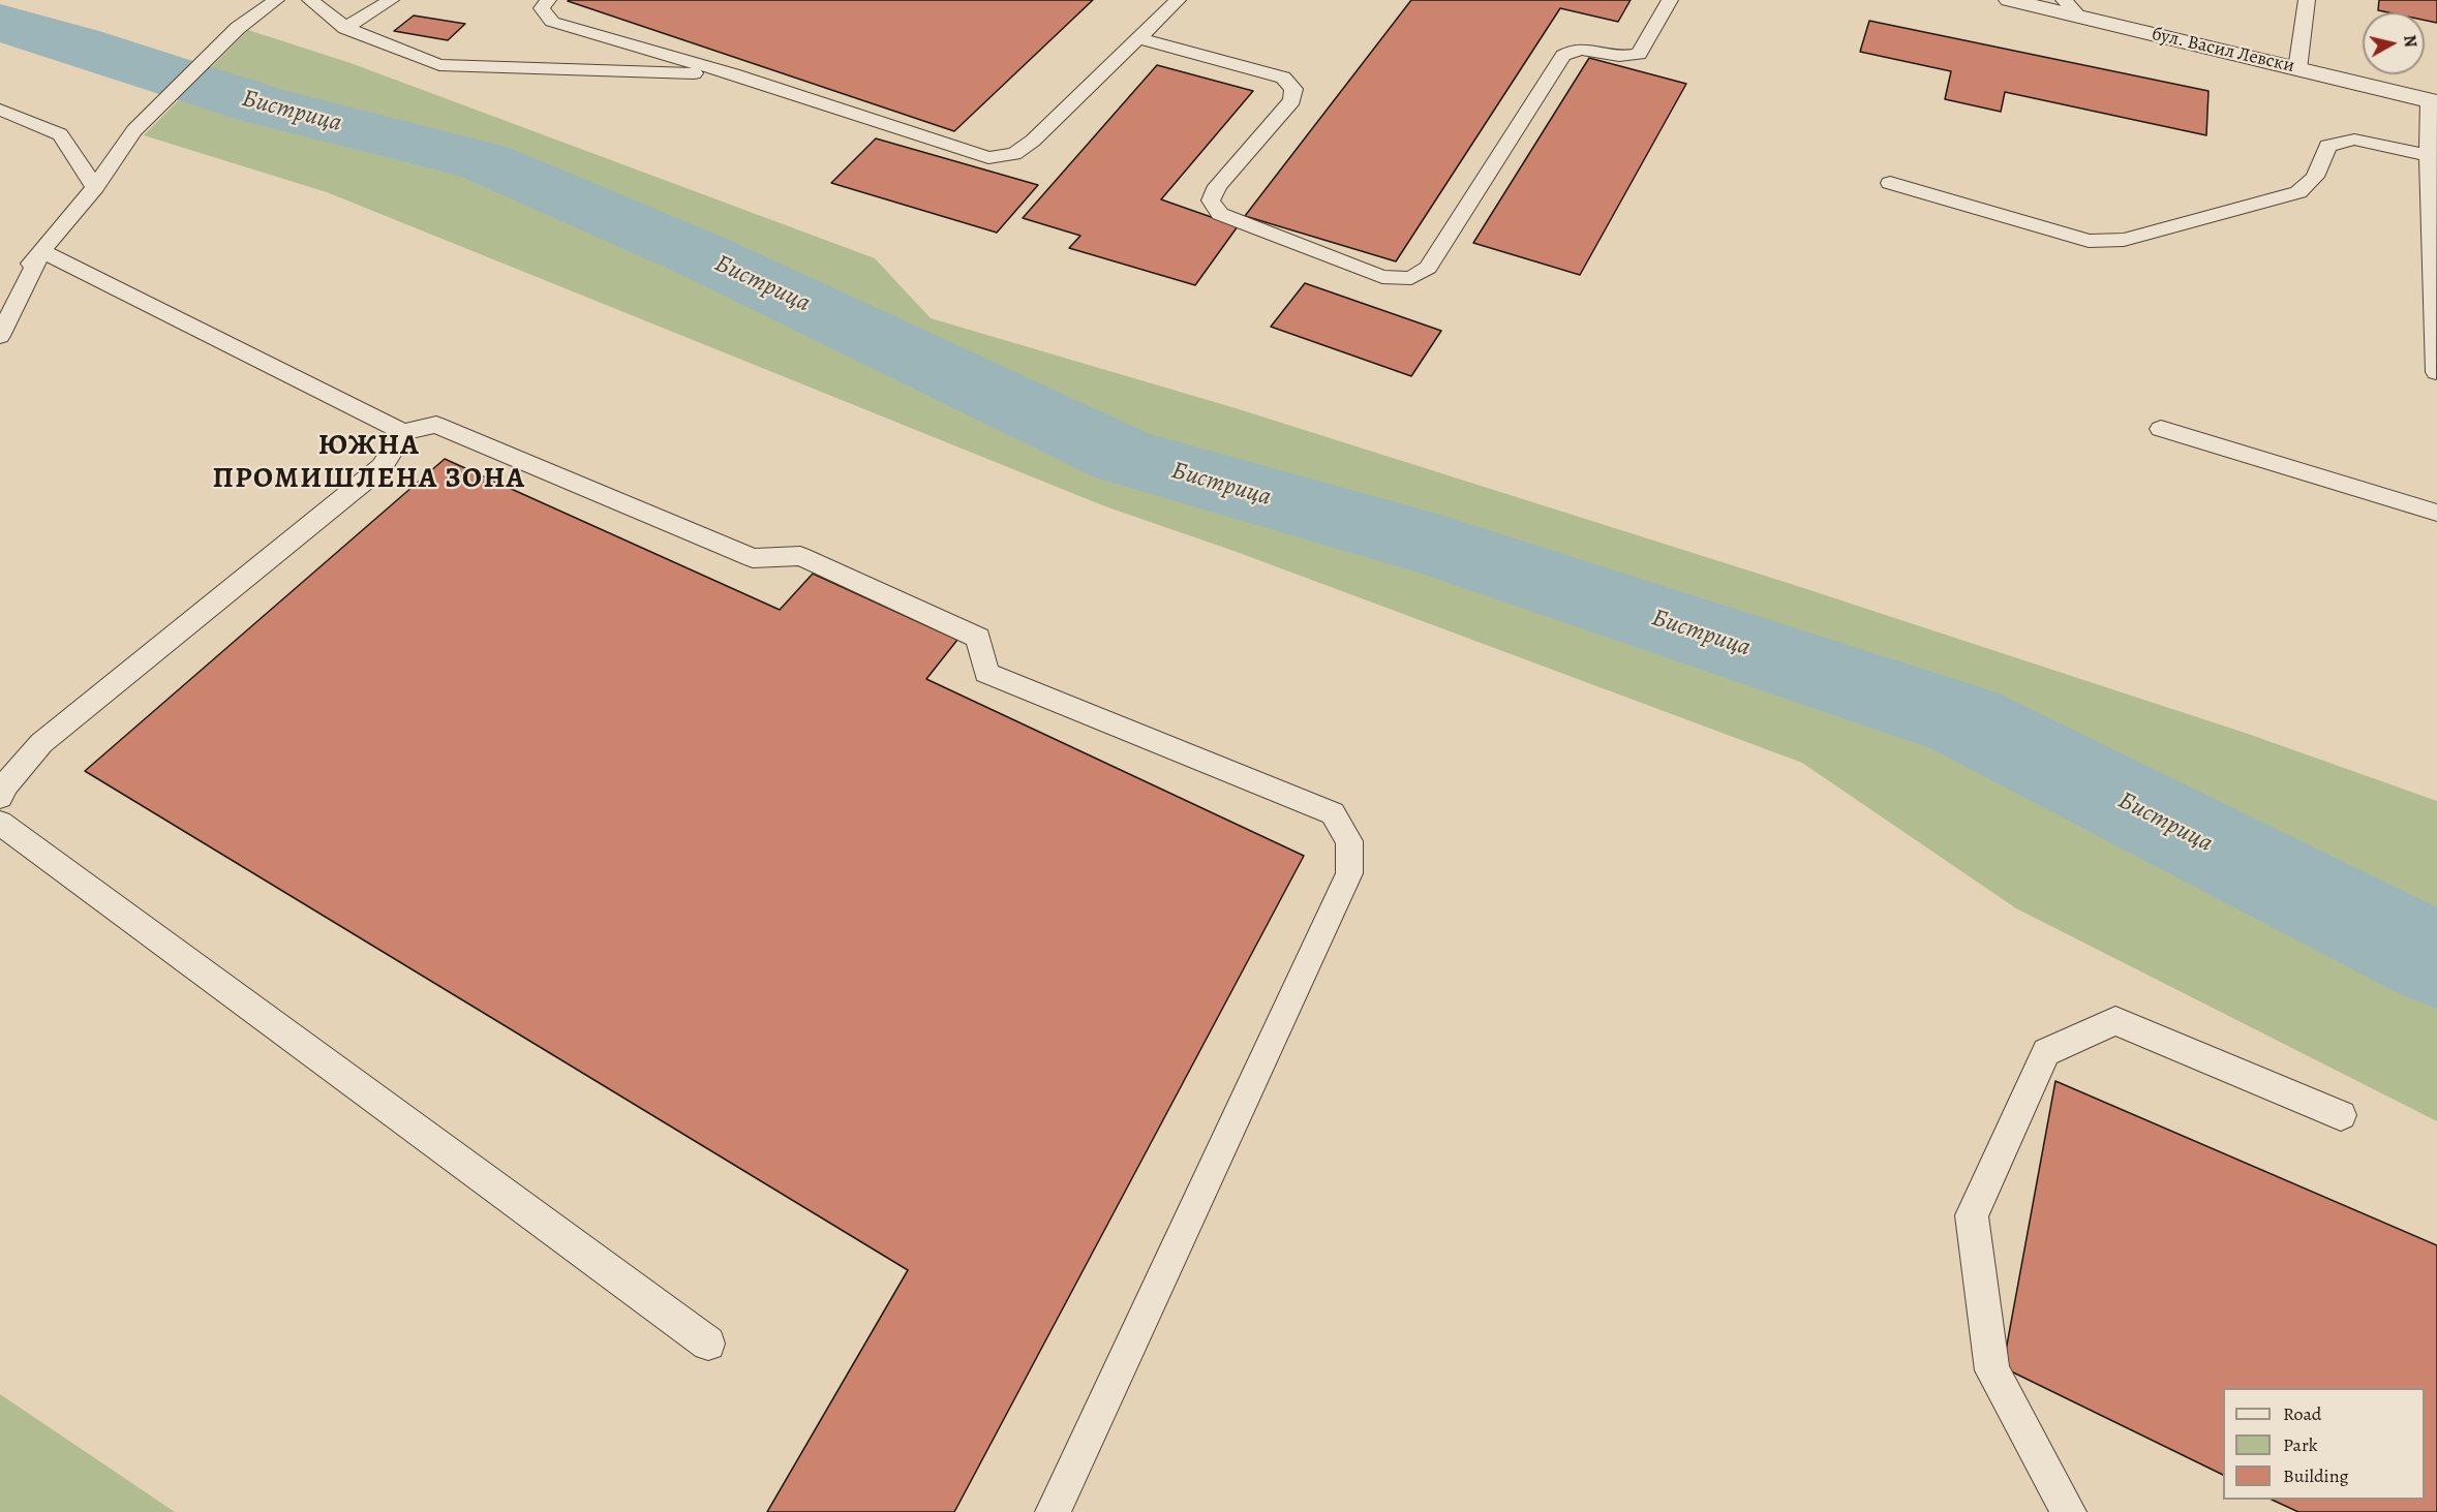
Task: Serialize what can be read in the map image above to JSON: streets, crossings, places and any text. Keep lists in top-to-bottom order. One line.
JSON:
{"streets":{"street":["бул. Васил Левски"]},"districts":["ЮЖНА ПРОМИШЛЕНА ЗОНА"],"water":["Бистрица"],"legend":["Road","Park","Building"],"north":"right"}
